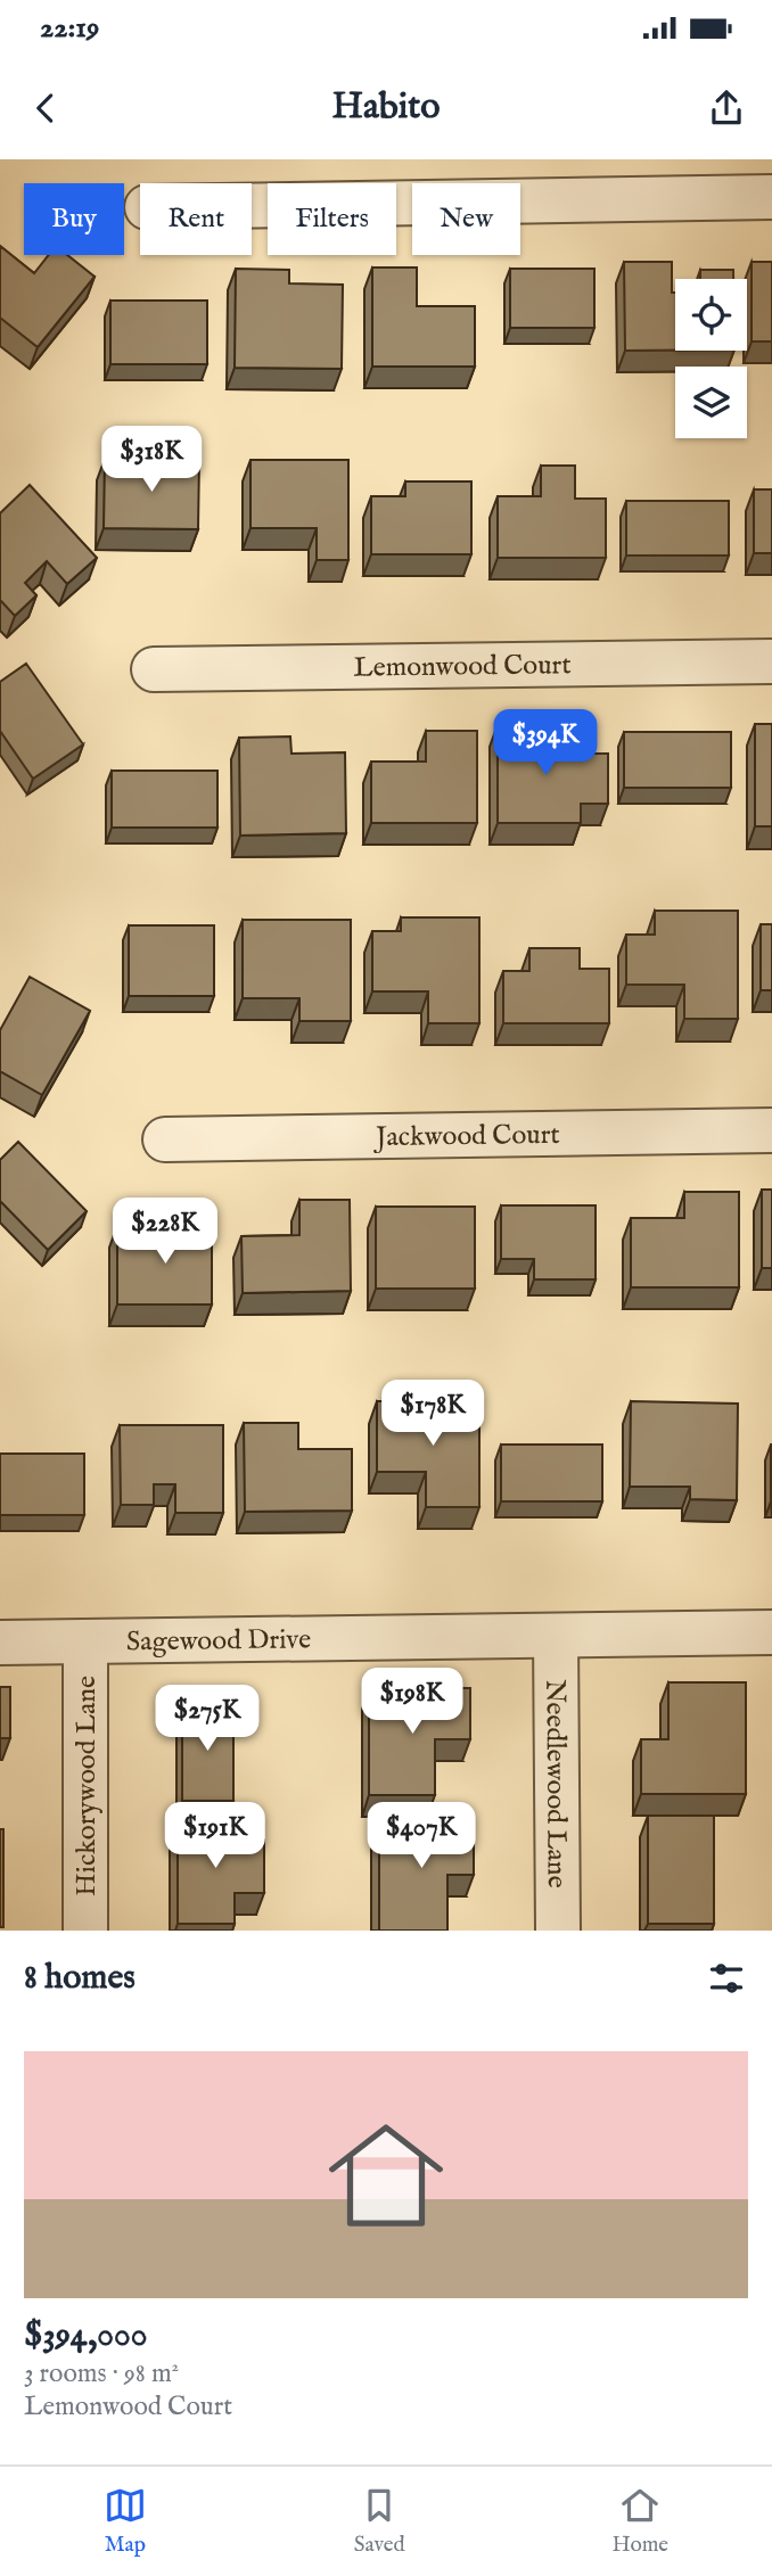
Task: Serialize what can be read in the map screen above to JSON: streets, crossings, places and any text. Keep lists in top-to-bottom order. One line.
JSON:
{"streets":{"street":["Lemonwood Court","Jackwood Court","Sagewood Drive","Needlewood Lane","Hickorywood Lane"]},"crossings":[["Sagewood Drive","Needlewood Lane"],["Sagewood Drive","Hickorywood Lane"]],"page":{"status":"22:19","header":"Habito","chip":["Buy","Rent","Filters","New"],"price":["$318K","$394K","$228K","$178K","$198K","$275K","$191K","$407K"],"heading":"8 homes","list":[{"name":"$394,000","note":"3 rooms · 98 m² · Lemonwood Court"}],"tabs":["Map","Saved","Home"]}}
